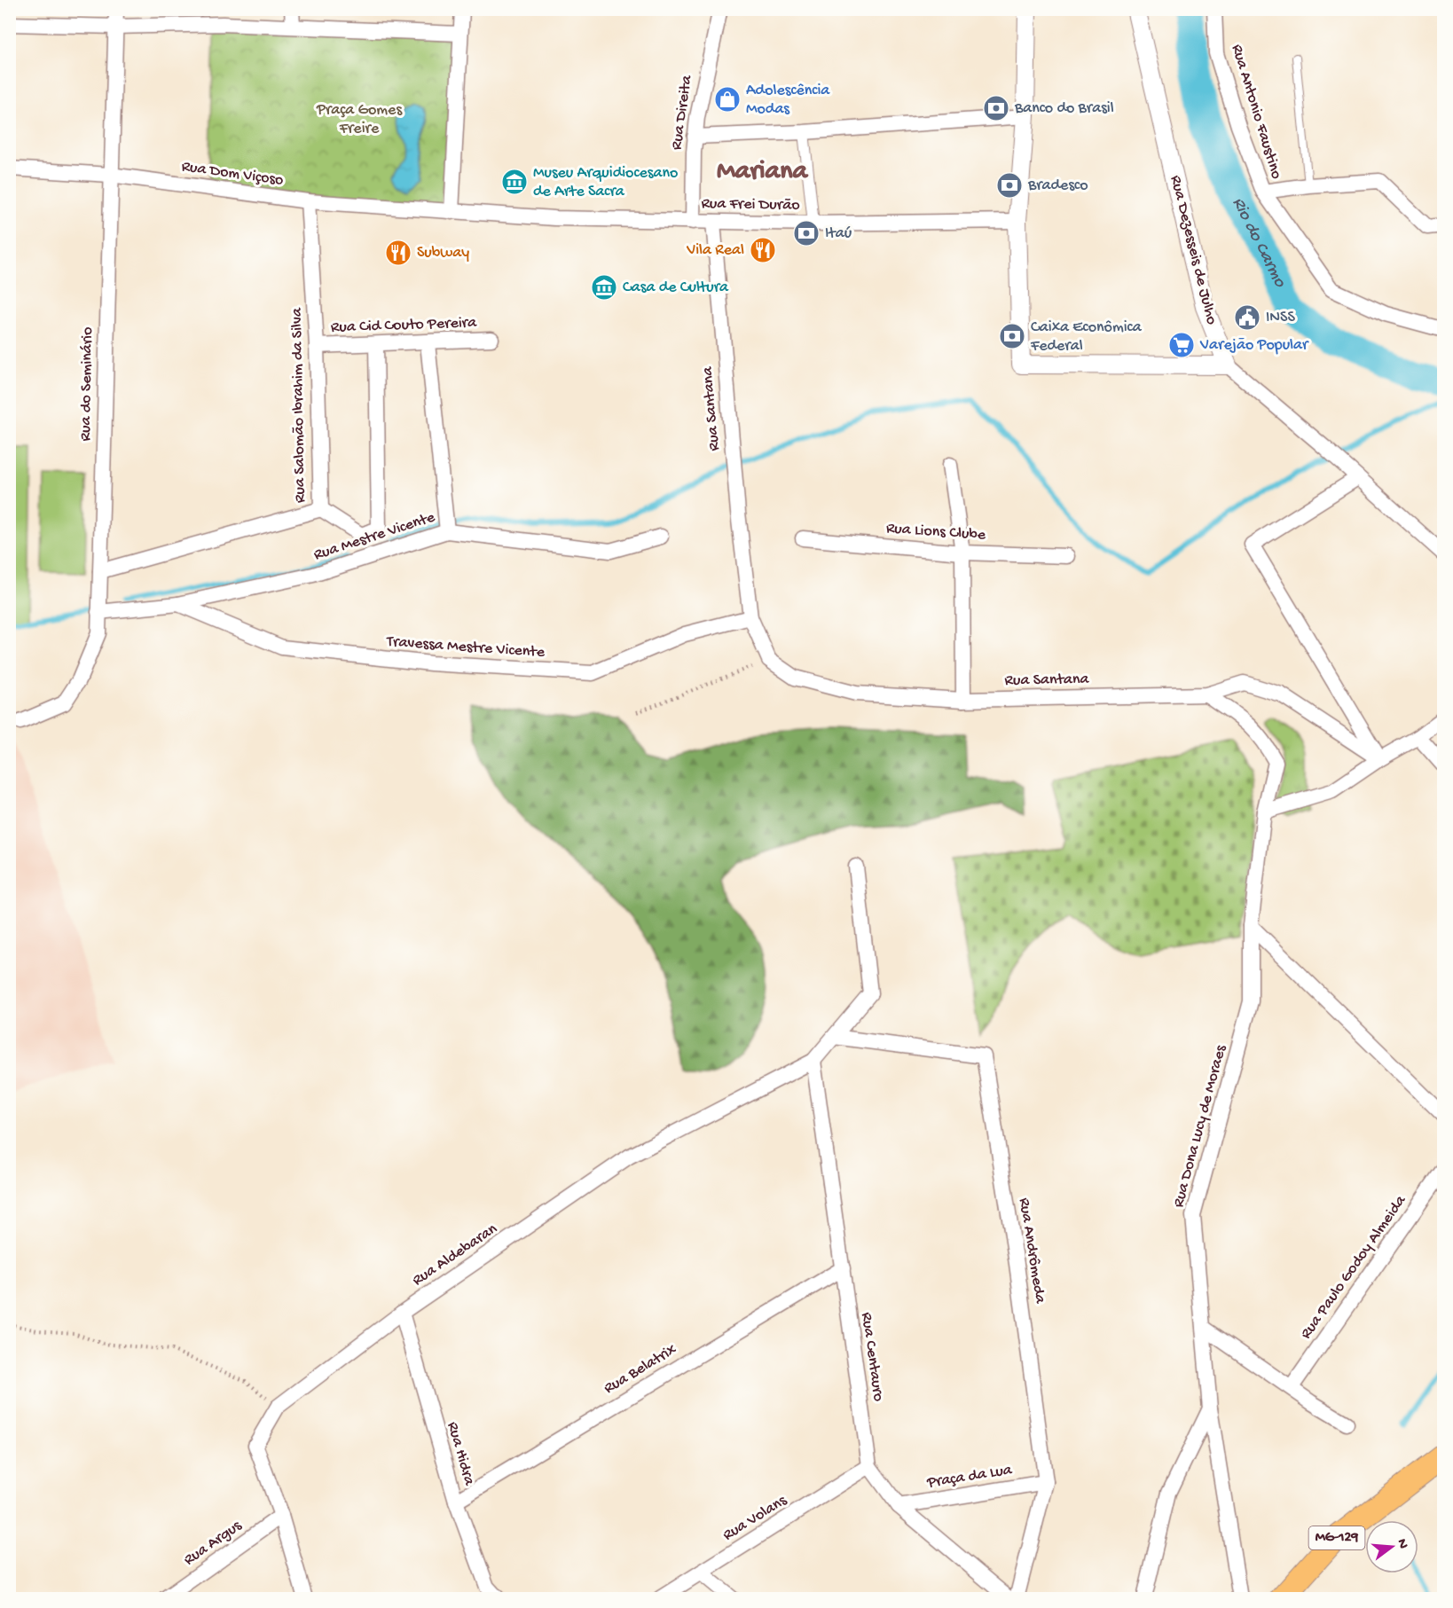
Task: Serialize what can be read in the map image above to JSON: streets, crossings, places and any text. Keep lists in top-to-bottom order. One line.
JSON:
{"streets":{"main road":["MG-129"],"street":["Rua Antonio Faustino","Rua Direita","Rua Dom Viçoso","Rua Frei Durão","Rua Dezesseis de Julho","Rua Cid Couto Pereira","Rua do Seminário","Rua Salomão Ibrahim da Silva","Rua Santana","Rua Lions Clube","Rua Mestre Vicente","Travessa Mestre Vicente","Rua Dona Lucy de Moraes","Rua Andrômeda","Rua Aldebaran","Rua Paulo Godoy Almeida","Rua Centauro","Rua Belatrix","Rua Hidra","Praça da Lua","Rua Volans","Rua Argus"]},"crossings":[["Rua Direita","Rua Frei Durão"],["Rua Dom Viçoso","Rua Frei Durão"],["Rua Dom Viçoso","Rua do Seminário"],["Rua Dom Viçoso","Rua Salomão Ibrahim da Silva"],["Rua Frei Durão","Rua Santana"],["Rua Cid Couto Pereira","Rua Salomão Ibrahim da Silva"],["Rua do Seminário","Rua Salomão Ibrahim da Silva"],["Rua do Seminário","Rua Mestre Vicente"],["Rua Santana","Travessa Mestre Vicente"],["Rua Santana","Rua Dona Lucy de Moraes"],["Rua Mestre Vicente","Travessa Mestre Vicente"],["Rua Andrômeda","Rua Aldebaran"],["Rua Andrômeda","Praça da Lua"],["Rua Aldebaran","Rua Centauro"],["Rua Aldebaran","Rua Hidra"],["Rua Aldebaran","Rua Argus"],["Rua Centauro","Rua Belatrix"],["Rua Centauro","Praça da Lua"],["Rua Centauro","Rua Volans"],["Rua Belatrix","Rua Hidra"]],"districts":["Mariana"],"water":["Rio do Carmo"],"parks":["Praça Gomes Freire"],"places":{"shop":["Adolescência Modas"],"bank":["Banco do Brasil","Bradesco","Itaú","Caixa Econômica Federal"],"museum":["Museu Arquidiocesano de Arte Sacra","Casa de Cultura"],"restaurant":["Vila Real","Subway"],"public building":["INSS"],"supermarket":["Varejão Popular"]},"north":"right"}
